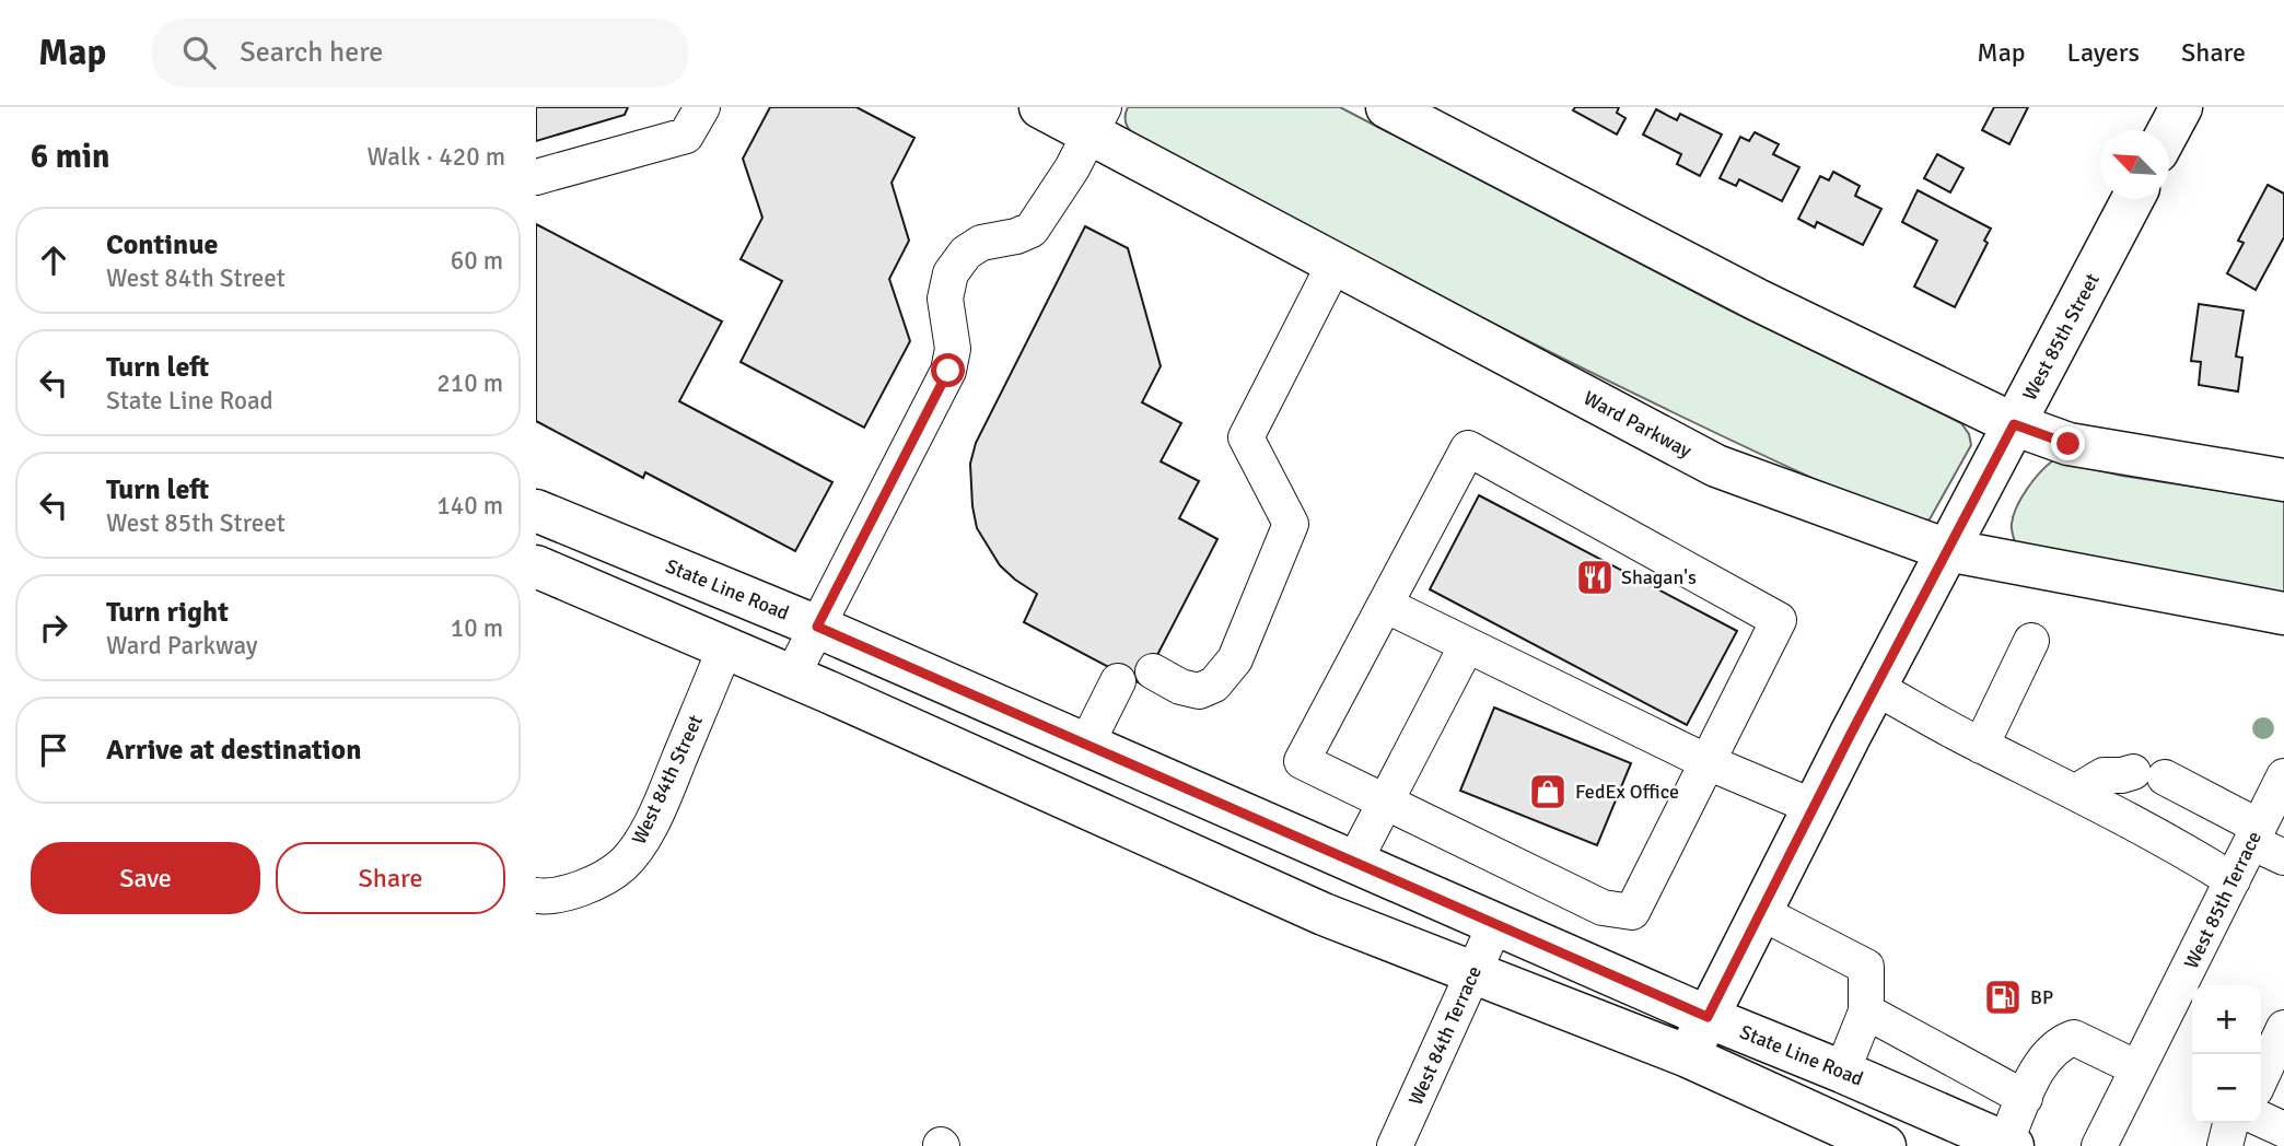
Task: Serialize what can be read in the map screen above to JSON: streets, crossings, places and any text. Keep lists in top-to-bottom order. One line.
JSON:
{"streets":{"main road":["West 85th Street","Ward Parkway","State Line Road"],"street":["West 84th Street","West 85th Terrace","West 84th Terrace"]},"crossings":[["West 85th Street","Ward Parkway"],["West 85th Street","State Line Road"],["State Line Road","West 84th Terrace"]],"places":{"restaurant":["Shagan's"],"shop":["FedEx Office"],"fuel station":["BP"]},"north":"top left","page":{"header":"Map","search":"Search here","nav":["Map","Layers","Share"],"heading":["6 min","Walk · 420 m"],"list":[["Continue","West 84th Street","60 m"],["Turn left","State Line Road","210 m"],["Turn left","West 85th Street","140 m"],["Turn right","Ward Parkway","10 m"],"Arrive at destination"],"buttons":["Save","Share"],"map_buttons":["+","−"]}}
